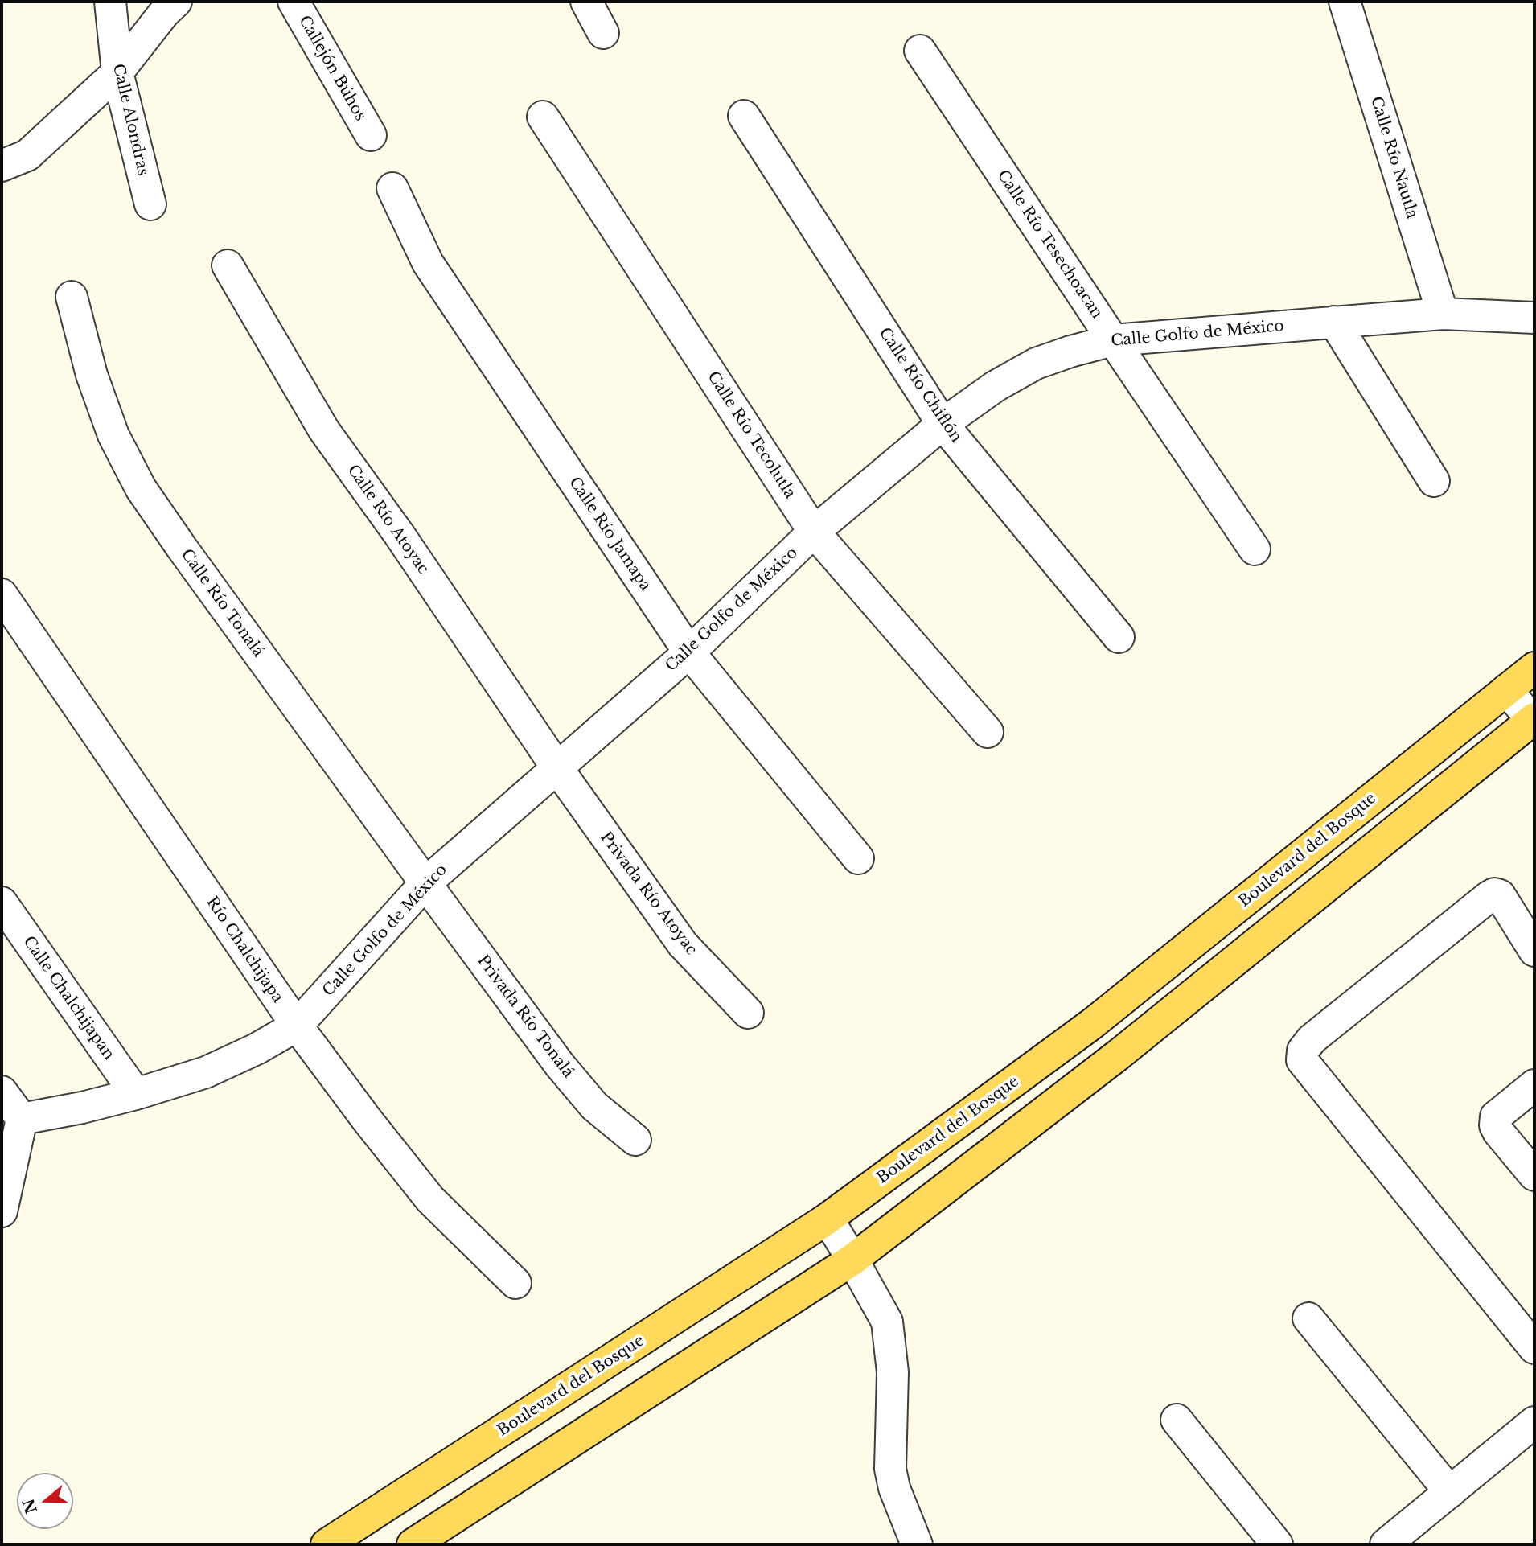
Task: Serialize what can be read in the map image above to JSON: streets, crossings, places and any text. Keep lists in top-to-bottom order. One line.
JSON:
{"streets":{"main road":["Boulevard del Bosque"],"street":["Callejón Búhos","Calle Alondras","Calle Río Nautla","Calle Río Tesechoacan","Calle Golfo de México","Calle Río Chiflón","Calle Río Tecolutla","Calle Río Atoyac","Calle Río Jamapa","Calle Río Tonalá","Privada Río Atoyac","Río Chalchijapa","Calle Chalchijapan","Privada Río Tonalá"]},"crossings":[["Calle Río Nautla","Calle Golfo de México"],["Calle Río Tesechoacan","Calle Golfo de México"],["Calle Golfo de México","Calle Río Chiflón"],["Calle Golfo de México","Calle Río Tecolutla"],["Calle Golfo de México","Calle Río Atoyac"],["Calle Golfo de México","Calle Río Jamapa"],["Calle Golfo de México","Calle Río Tonalá"],["Calle Golfo de México","Privada Río Atoyac"],["Calle Golfo de México","Río Chalchijapa"],["Calle Golfo de México","Calle Chalchijapan"],["Calle Golfo de México","Privada Río Tonalá"],["Calle Río Atoyac","Privada Río Atoyac"],["Calle Río Tonalá","Privada Río Tonalá"]],"north":"left"}
